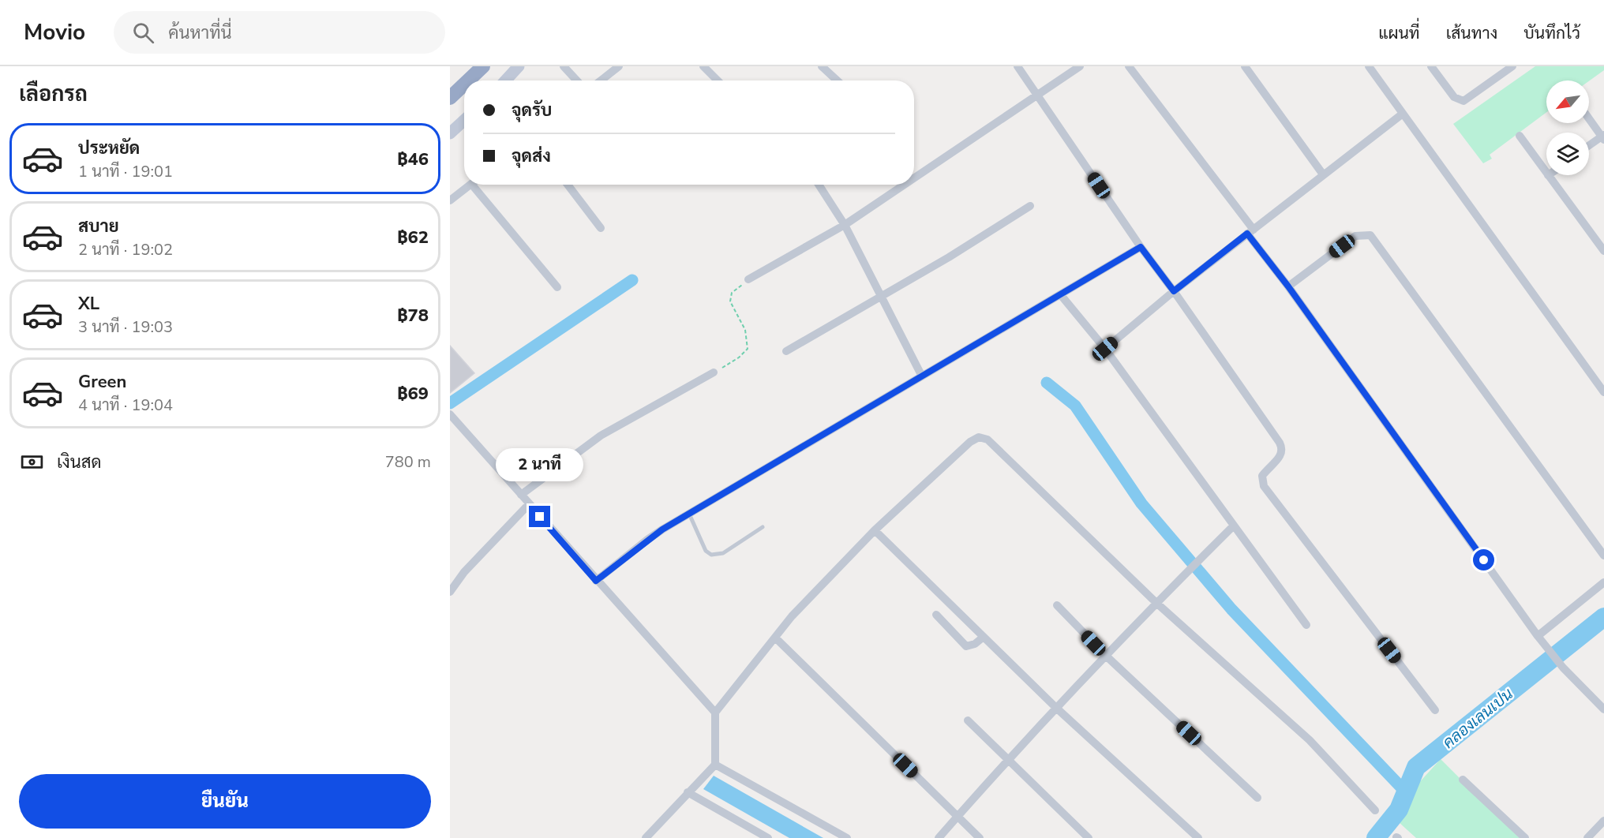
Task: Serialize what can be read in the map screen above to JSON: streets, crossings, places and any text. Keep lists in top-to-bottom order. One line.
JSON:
{"water":["คลองเลนเปน"],"north":"bottom left","page":{"header":"Movio","search":"ค้นหาที่นี่","nav":["แผนที่","เส้นทาง","บันทึกไว้"],"heading":"เลือกรถ","banner":["จุดรับ","จุดส่ง"],"list":[{"name":"ประหยัด","note":"1 นาที · 19:01","value":"฿46"},{"name":"สบาย","note":"2 นาที · 19:02","value":"฿62"},{"name":"XL","note":"3 นาที · 19:03","value":"฿78"},{"name":"Green","note":"4 นาที · 19:04","value":"฿69"}],"pay":["เงินสด","780 m"],"bubble":"2 นาที","buttons":"ยืนยัน"}}
